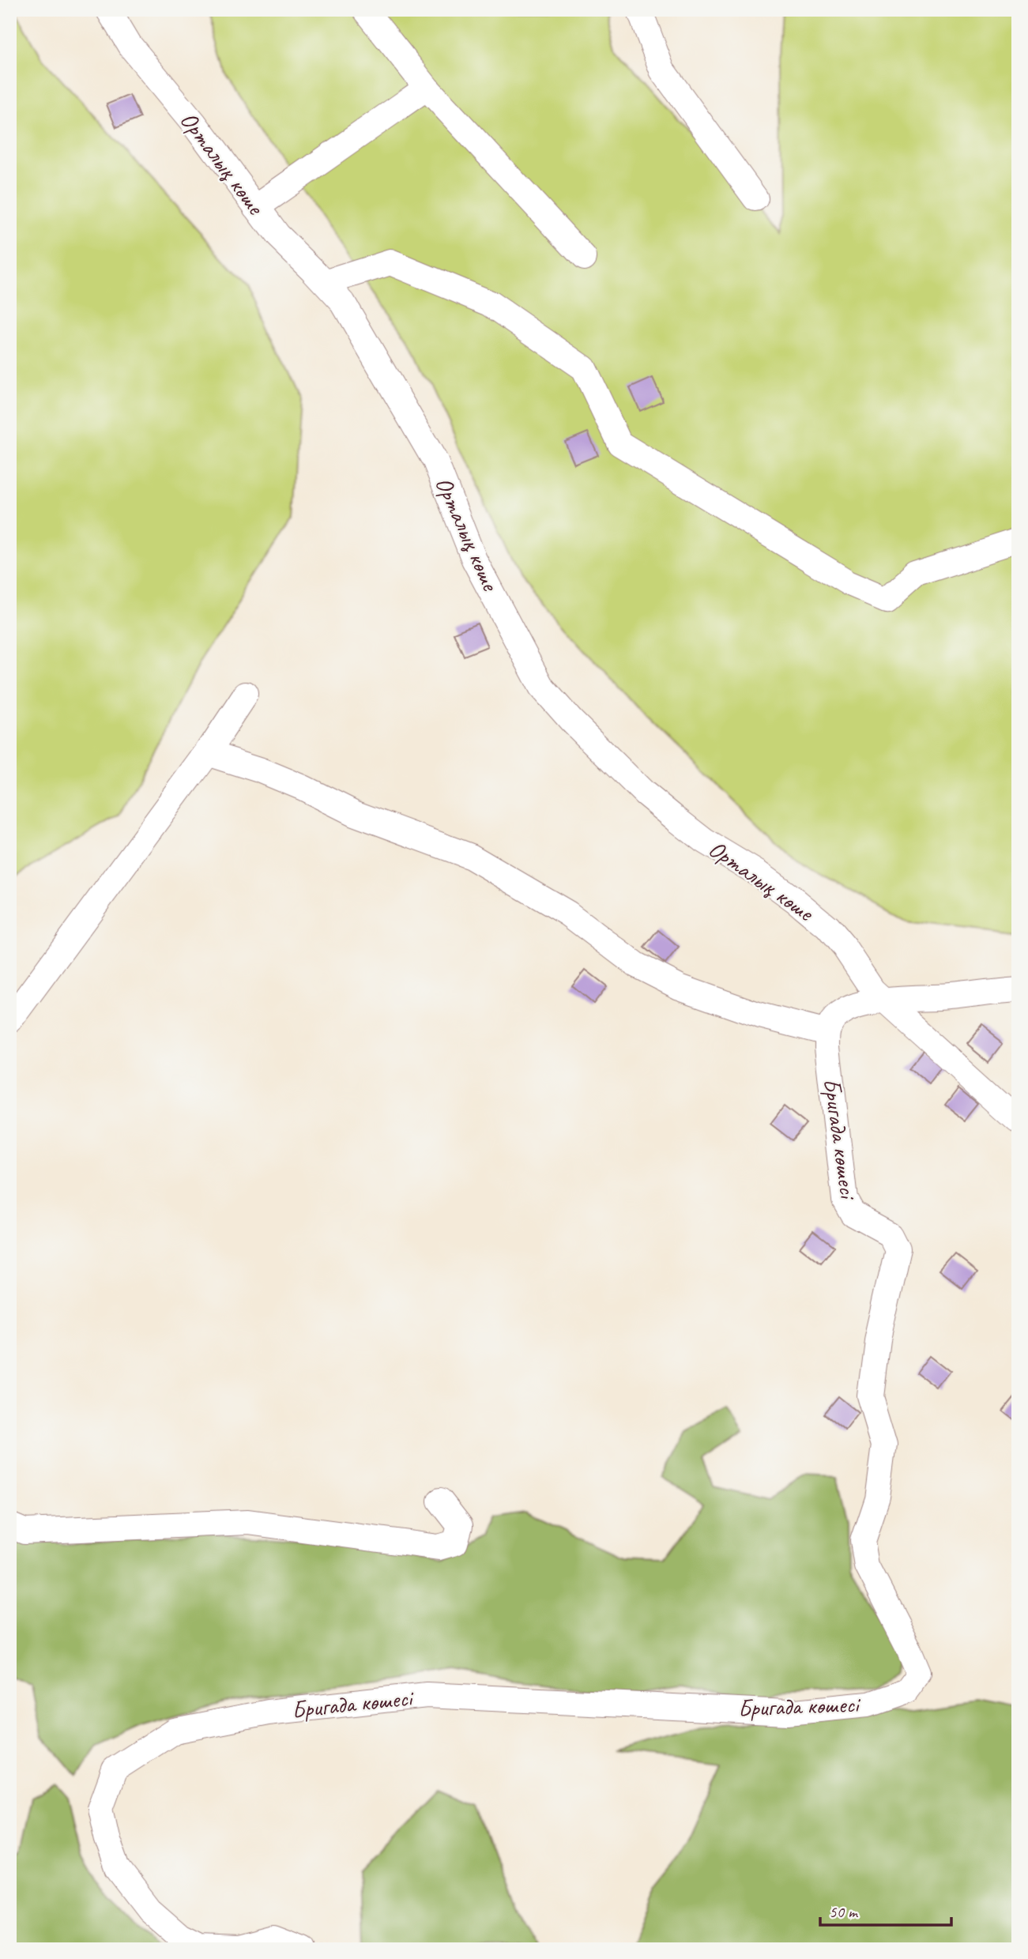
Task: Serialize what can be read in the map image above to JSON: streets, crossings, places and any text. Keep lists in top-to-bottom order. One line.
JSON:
{"streets":{"street":["Орталық көше","Бригада көшесі"]},"scale_bar":"50 m"}
